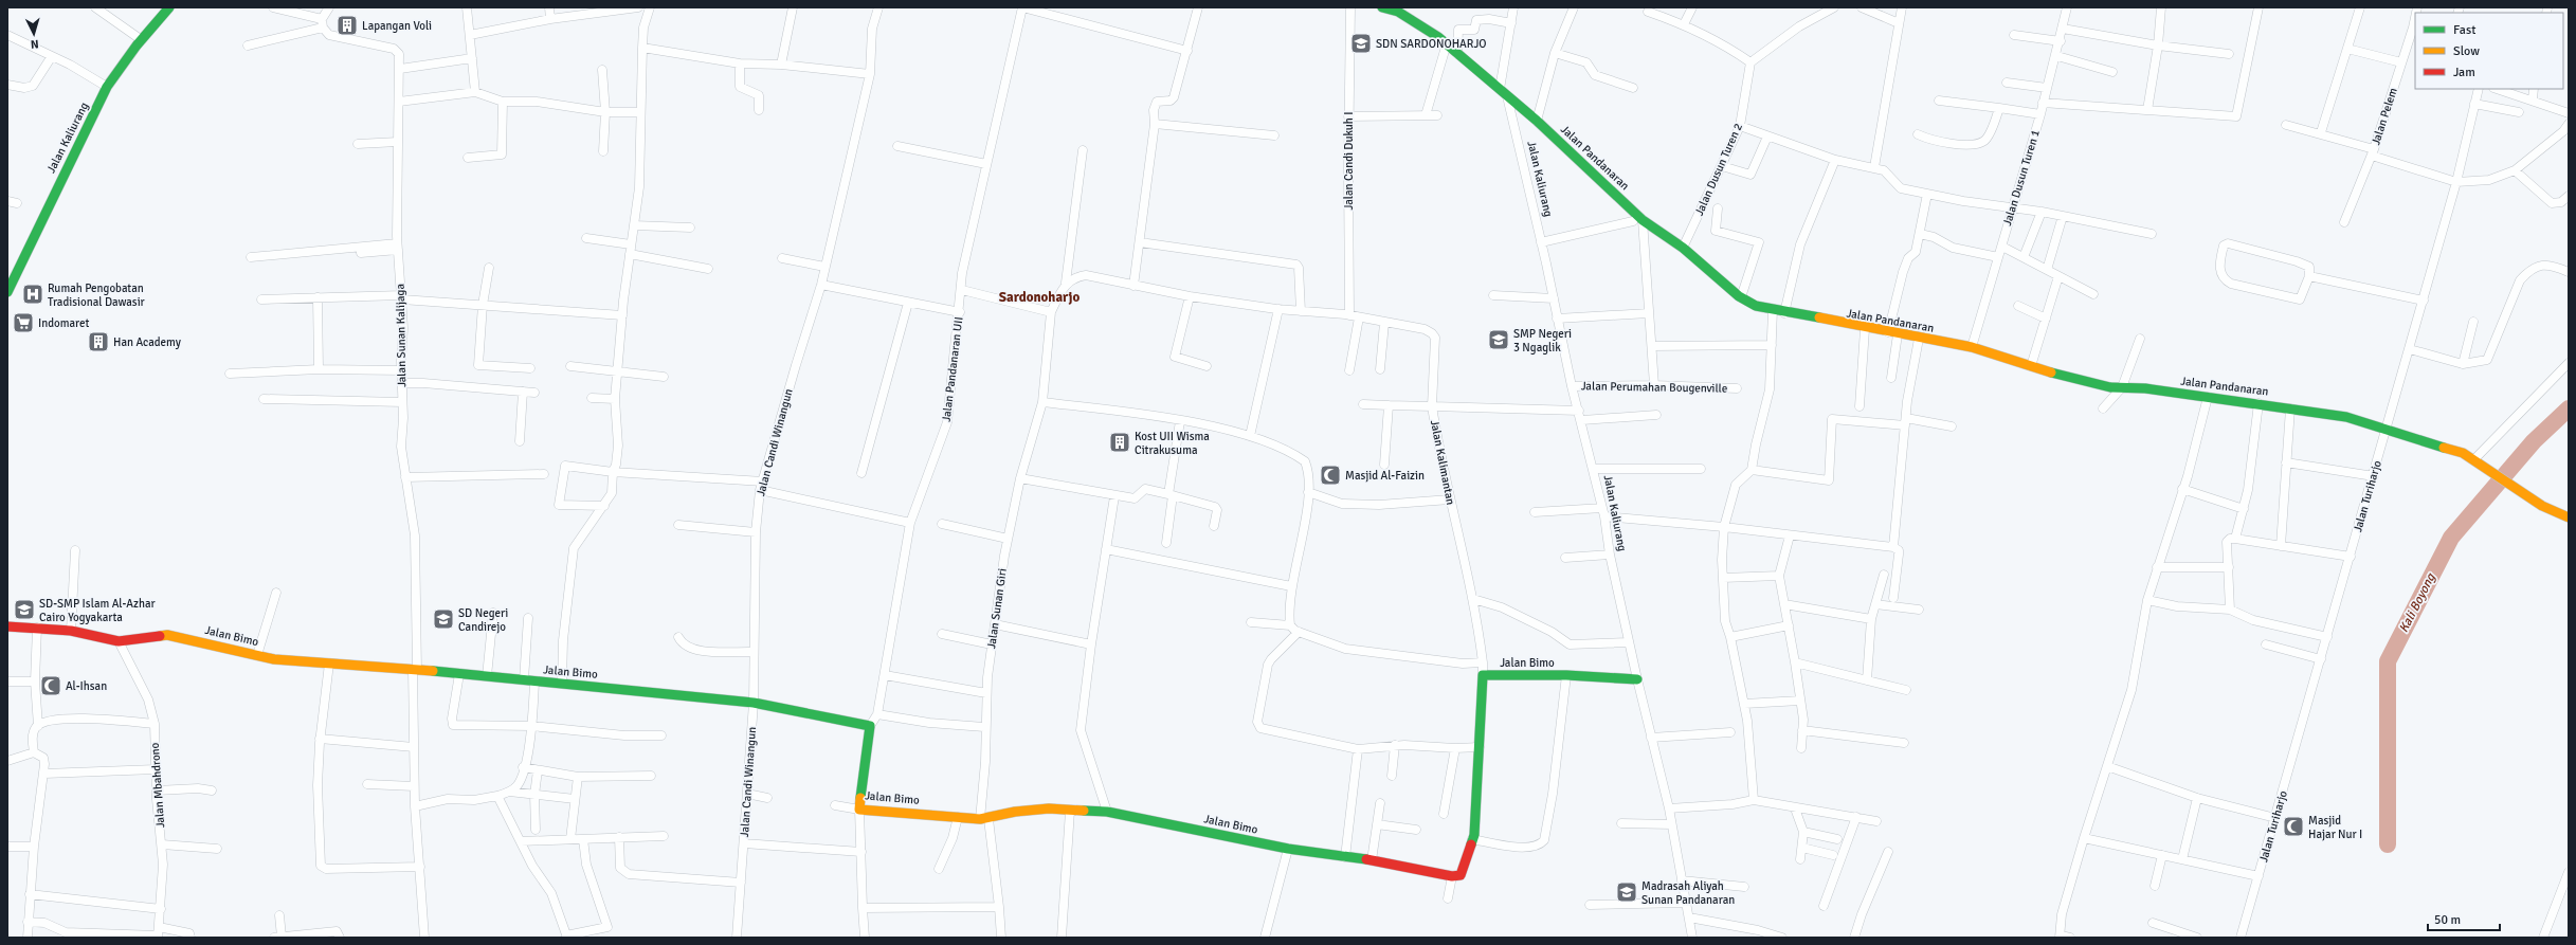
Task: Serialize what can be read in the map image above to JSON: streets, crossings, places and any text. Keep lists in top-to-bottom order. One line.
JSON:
{"streets":{"street":["Jalan Pelem","Jalan Kaliurang","Jalan Pandanaran","Jalan Candi Dukuh I","Jalan Dusun Turen 2","Jalan Dusun Turen 1","Jalan Sunan Kalijaga","Jalan Pandanaran UII","Jalan Perumahan Bougenville","Jalan Candi Winangun","Jalan Kalimantan","Jalan Turiharjo","Jalan Sunan Giri","Jalan Bimo","Jalan Mbahdrono"]},"crossings":[["Jalan Kaliurang","Jalan Pandanaran"],["Jalan Kaliurang","Jalan Perumahan Bougenville"],["Jalan Kaliurang","Jalan Kalimantan"],["Jalan Kaliurang","Jalan Bimo"],["Jalan Pandanaran","Jalan Dusun Turen 2"],["Jalan Pandanaran","Jalan Dusun Turen 1"],["Jalan Pandanaran","Jalan Turiharjo"],["Jalan Sunan Kalijaga","Jalan Bimo"],["Jalan Pandanaran UII","Jalan Bimo"],["Jalan Candi Winangun","Jalan Bimo"],["Jalan Kalimantan","Jalan Bimo"],["Jalan Sunan Giri","Jalan Bimo"],["Jalan Bimo","Jalan Mbahdrono"]],"districts":["Sardonoharjo"],"water":["Kali Boyong"],"places":{"building":["Lapangan Voli","Han Academy","Kost UII Wisma Citrakusuma"],"school or university":["SDN SARDONOHARJO","SMP Negeri 3 Ngaglik","SD-SMP Islam Al-Azhar Cairo Yogyakarta","SD Negeri Candirejo","Madrasah Aliyah Sunan Pandanaran"],"hospital":["Rumah Pengobatan Tradisional Dawasir"],"supermarket":["Indomaret"],"mosque":["Masjid Al-Faizin","Al-Ihsan","Masjid Hajar Nur I"]},"legend":["Fast","Slow","Jam"],"scale_bar":"50 m","north":"bottom"}
